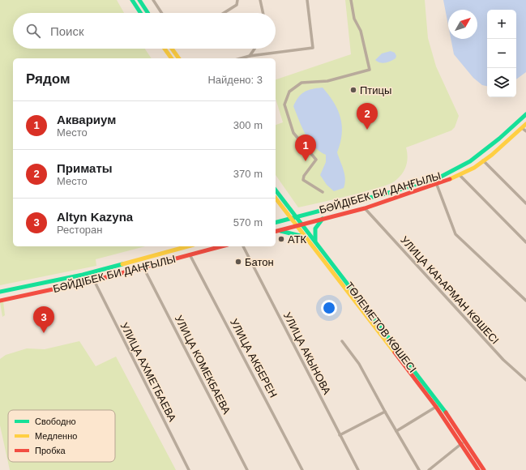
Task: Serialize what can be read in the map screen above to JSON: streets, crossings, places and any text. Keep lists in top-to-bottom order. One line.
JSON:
{"streets":{"main road":["БӘЙДІБЕК БИ ДАҢҒЫЛЫ","ТӨЛЕМЕТОВ КӨШЕСІ"],"street":["УЛИЦА КАҺАРМАН КӨШЕСІ","УЛИЦА АКЫНОВА","УЛИЦА АКБЕРЕН","УЛИЦА КОМЕКБАЕВА","УЛИЦА АХМЕТБАЕВА"]},"crossings":[["БӘЙДІБЕК БИ ДАҢҒЫЛЫ","УЛИЦА КАҺАРМАН КӨШЕСІ"],["БӘЙДІБЕК БИ ДАҢҒЫЛЫ","ТӨЛЕМЕТОВ КӨШЕСІ"],["БӘЙДІБЕК БИ ДАҢҒЫЛЫ","УЛИЦА АКБЕРЕН"],["БӘЙДІБЕК БИ ДАҢҒЫЛЫ","УЛИЦА КОМЕКБАЕВА"],["БӘЙДІБЕК БИ ДАҢҒЫЛЫ","УЛИЦА АХМЕТБАЕВА"]],"places":["Птицы","АТК","Батон"],"legend":["Свободно","Медленно","Пробка"],"north":"top right","page":{"map_buttons":["+","−"],"search":"Поиск","heading":["Рядом","Найдено: 3"],"list":[{"mark":"1","name":"Аквариум","note":"Место","value":"300 m"},{"mark":"2","name":"Приматы","note":"Место","value":"370 m"},{"mark":"3","name":"Altyn Kazyna","note":"Ресторан","value":"570 m"}],"pins":["2","1","3"]}}
